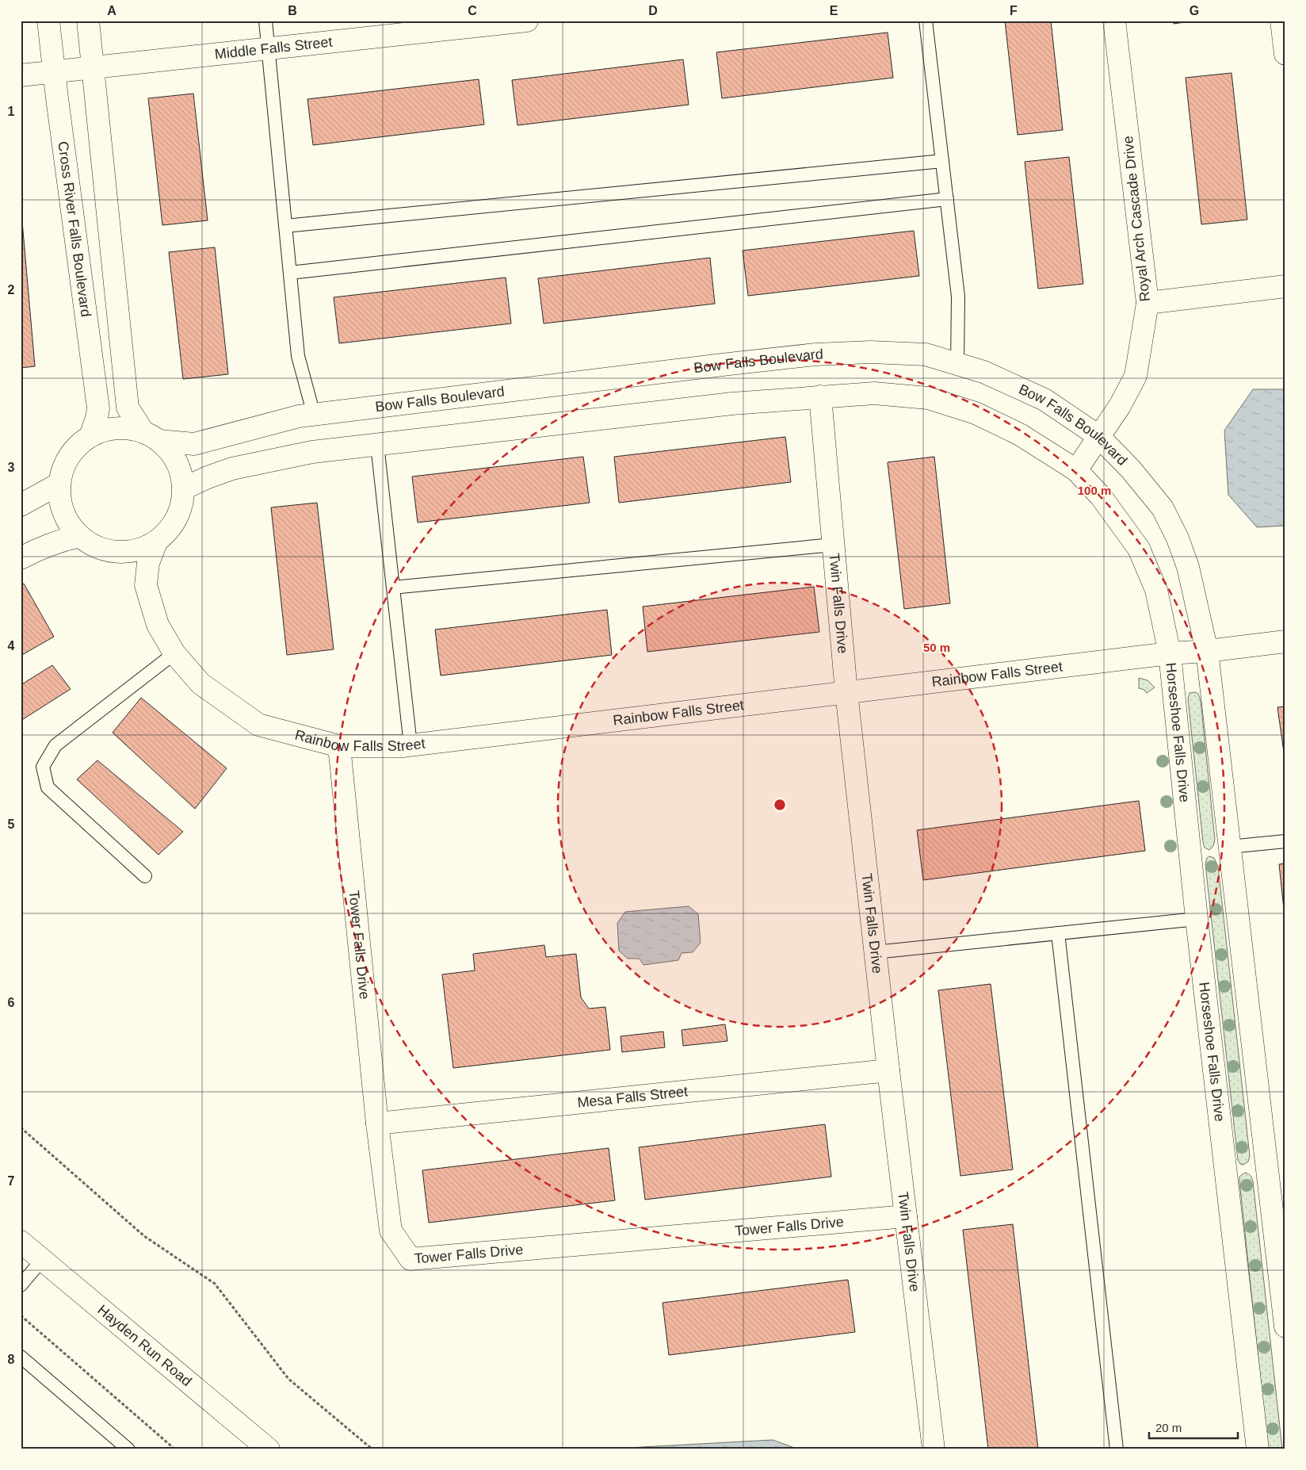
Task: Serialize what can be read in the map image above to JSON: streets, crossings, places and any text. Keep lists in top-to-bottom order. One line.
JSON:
{"streets":{"street":["Middle Falls Street","Royal Arch Cascade Drive","Cross River Falls Boulevard","Bow Falls Boulevard","Twin Falls Drive","Rainbow Falls Street","Horseshoe Falls Drive","Tower Falls Drive","Mesa Falls Street","Hayden Run Road"]},"crossings":[["Middle Falls Street","Cross River Falls Boulevard"],["Royal Arch Cascade Drive","Bow Falls Boulevard"],["Cross River Falls Boulevard","Bow Falls Boulevard"],["Cross River Falls Boulevard","Rainbow Falls Street"],["Bow Falls Boulevard","Rainbow Falls Street"],["Twin Falls Drive","Rainbow Falls Street"],["Twin Falls Drive","Tower Falls Drive"],["Twin Falls Drive","Mesa Falls Street"],["Rainbow Falls Street","Horseshoe Falls Drive"],["Rainbow Falls Street","Tower Falls Drive"],["Tower Falls Drive","Mesa Falls Street"]],"scale_bar":"20 m","grid":{"columns":["A","B","C","D","E","F","G"],"rows":["1","2","3","4","5","6","7","8"]},"rings":["100 m","50 m"]}
